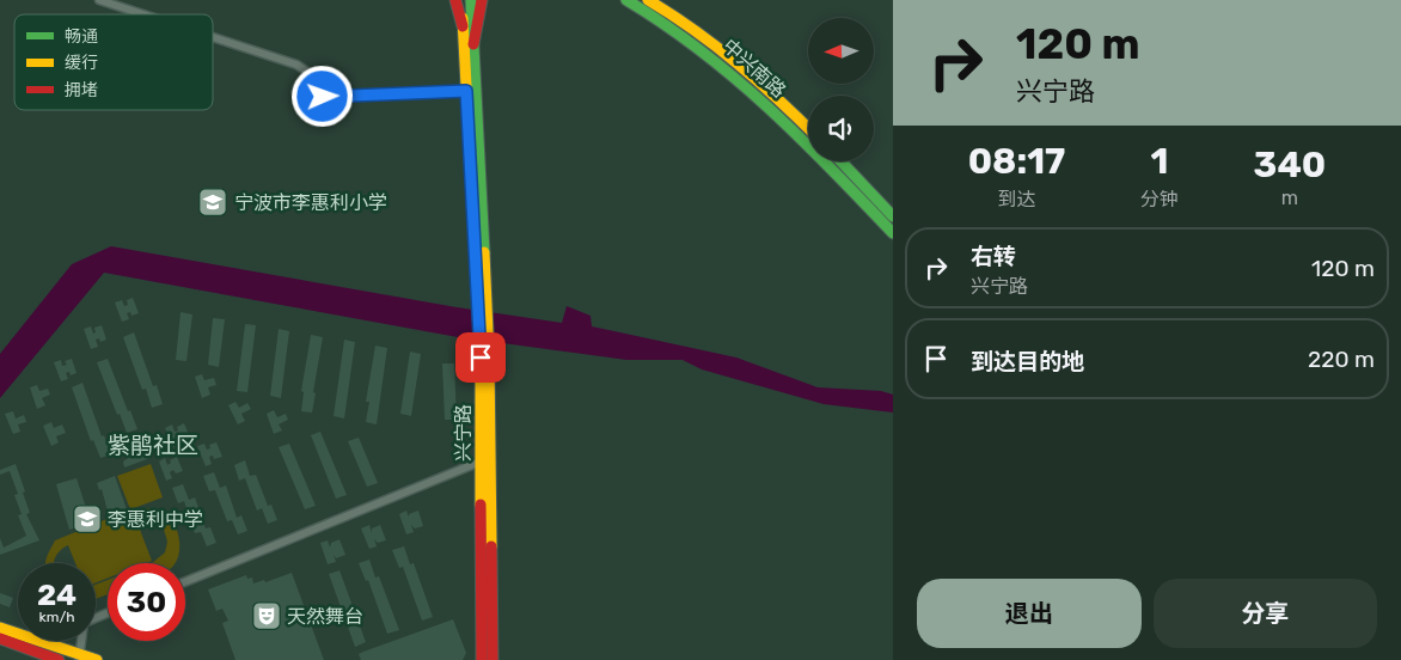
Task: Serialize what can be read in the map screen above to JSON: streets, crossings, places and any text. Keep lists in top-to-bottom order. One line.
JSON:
{"streets":{"main road":["中兴南路","兴宁路"]},"districts":["紫鹃社区"],"places":{"school or university":["宁波市李惠利小学","李惠利中学"],"theatre":["天然舞台"]},"legend":["畅通","缓行","拥堵"],"north":"left","page":{"turn":["120 m","兴宁路"],"eta":["08:17","到达","1","分钟","340","m"],"list":[{"name":"右转","note":"兴宁路","value":"120 m"},{"name":"到达目的地","value":"220 m"}],"speed":"24 km/h","limit":"30","buttons":["退出","分享"]}}
